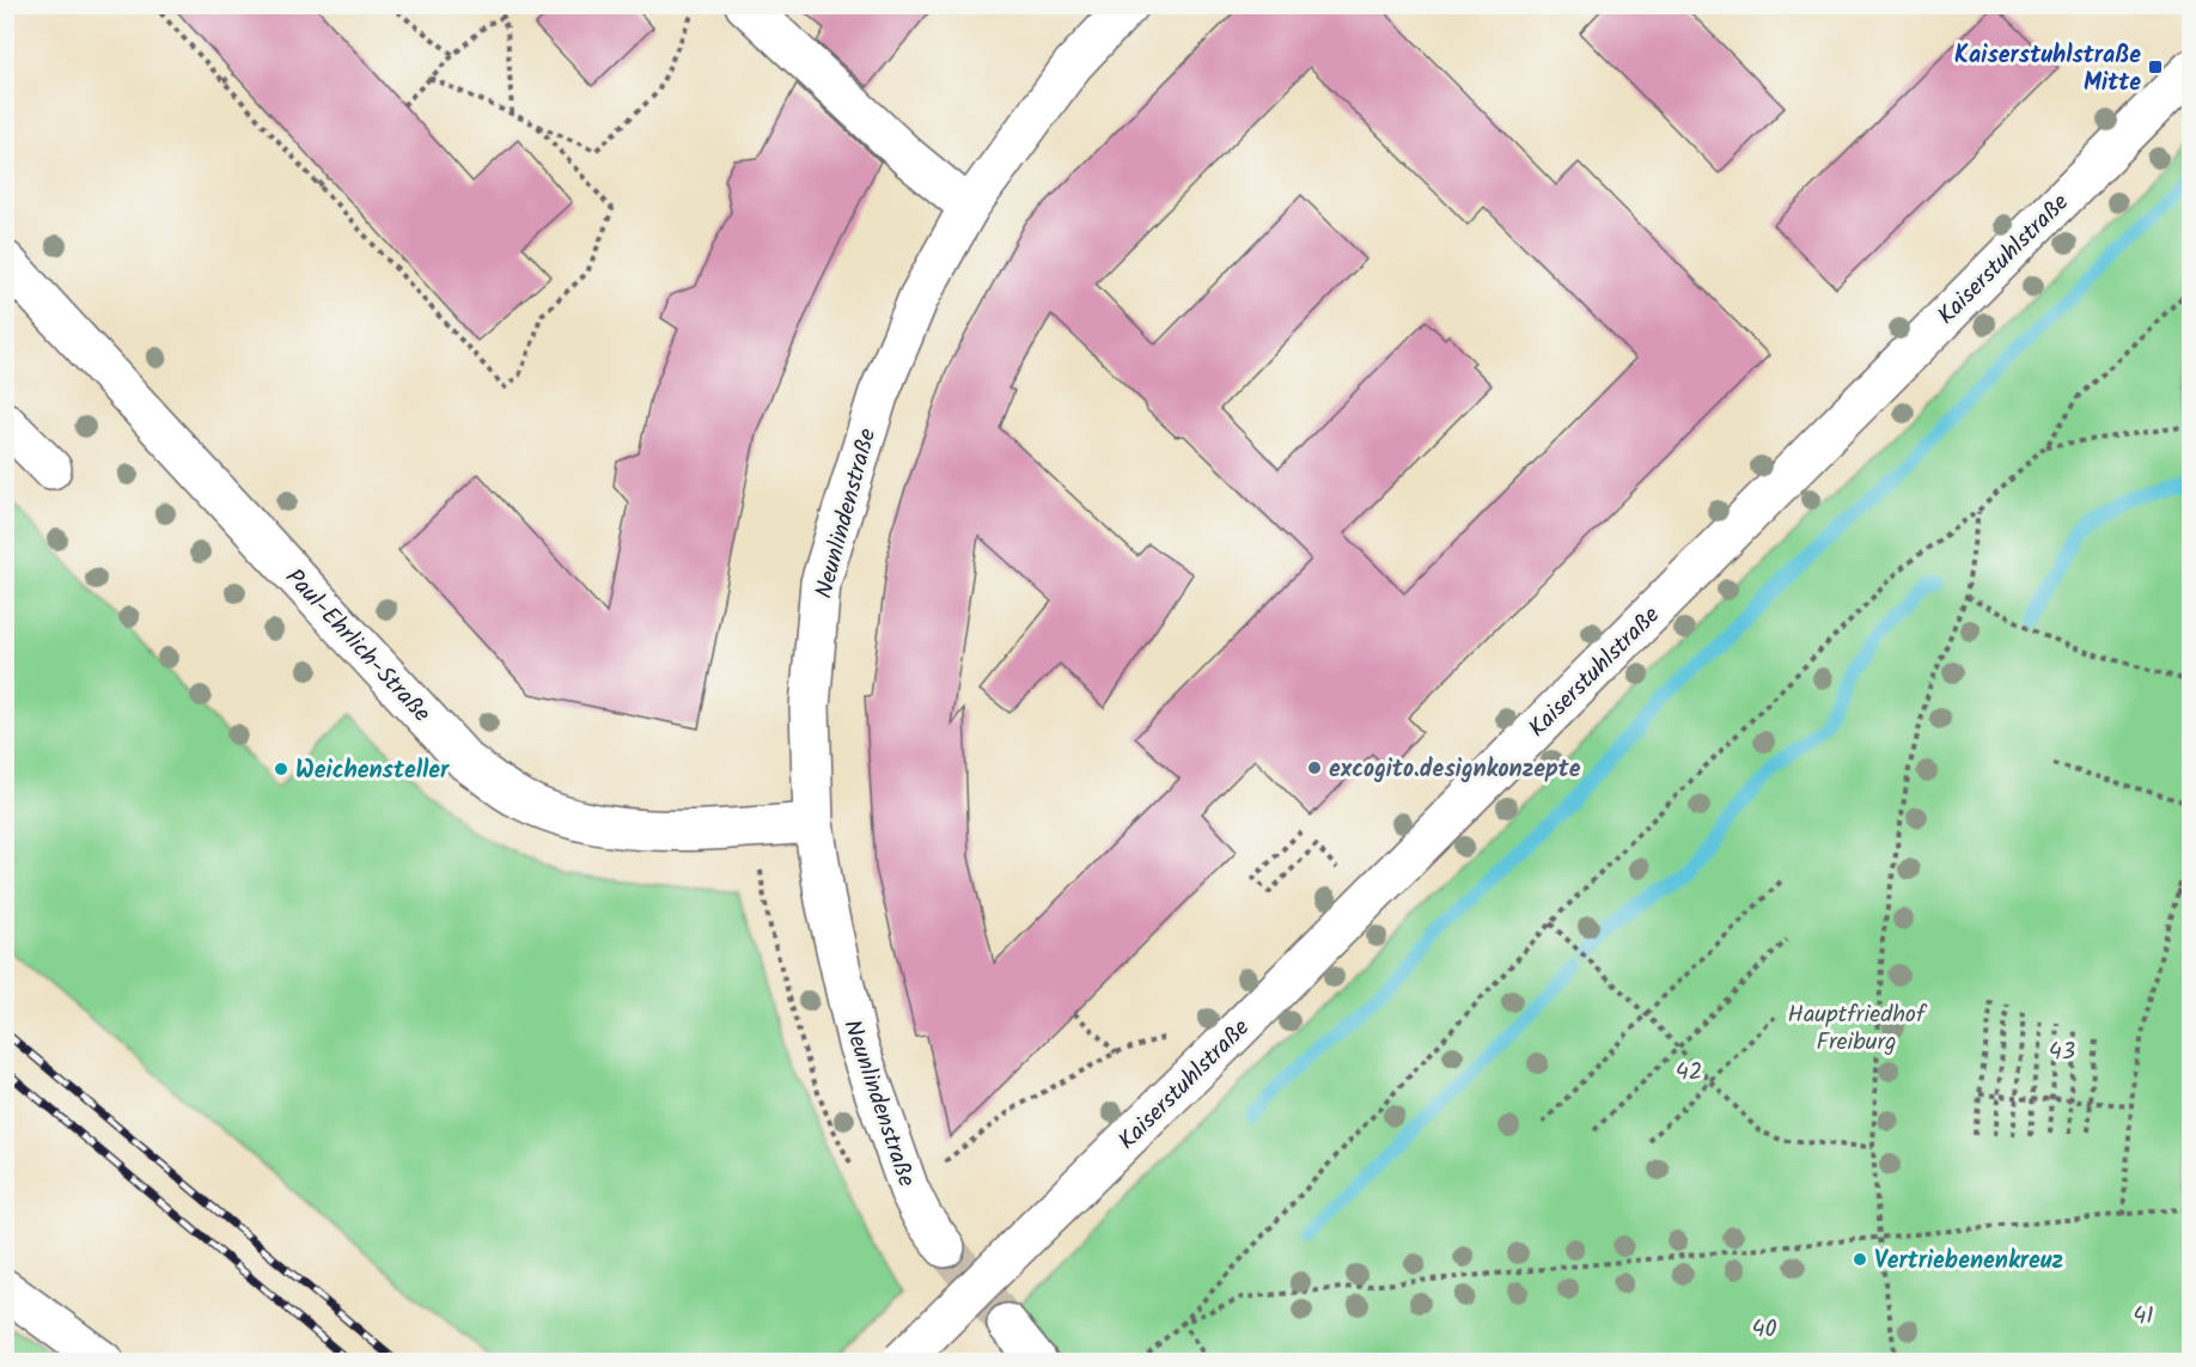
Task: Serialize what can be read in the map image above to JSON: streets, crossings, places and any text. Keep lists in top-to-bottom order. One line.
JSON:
{"streets":{"street":["Kaiserstuhlstraße","Neunlindenstraße","Paul-Ehrlich-Straße"]},"crossings":[["Neunlindenstraße","Paul-Ehrlich-Straße"]],"parks":["Hauptfriedhof Freiburg","43","42","41","40"],"places":{"transit":["Kaiserstuhlstraße Mitte"],"other":["excogito.designkonzepte","Weichensteller","Vertriebenenkreuz"]}}
